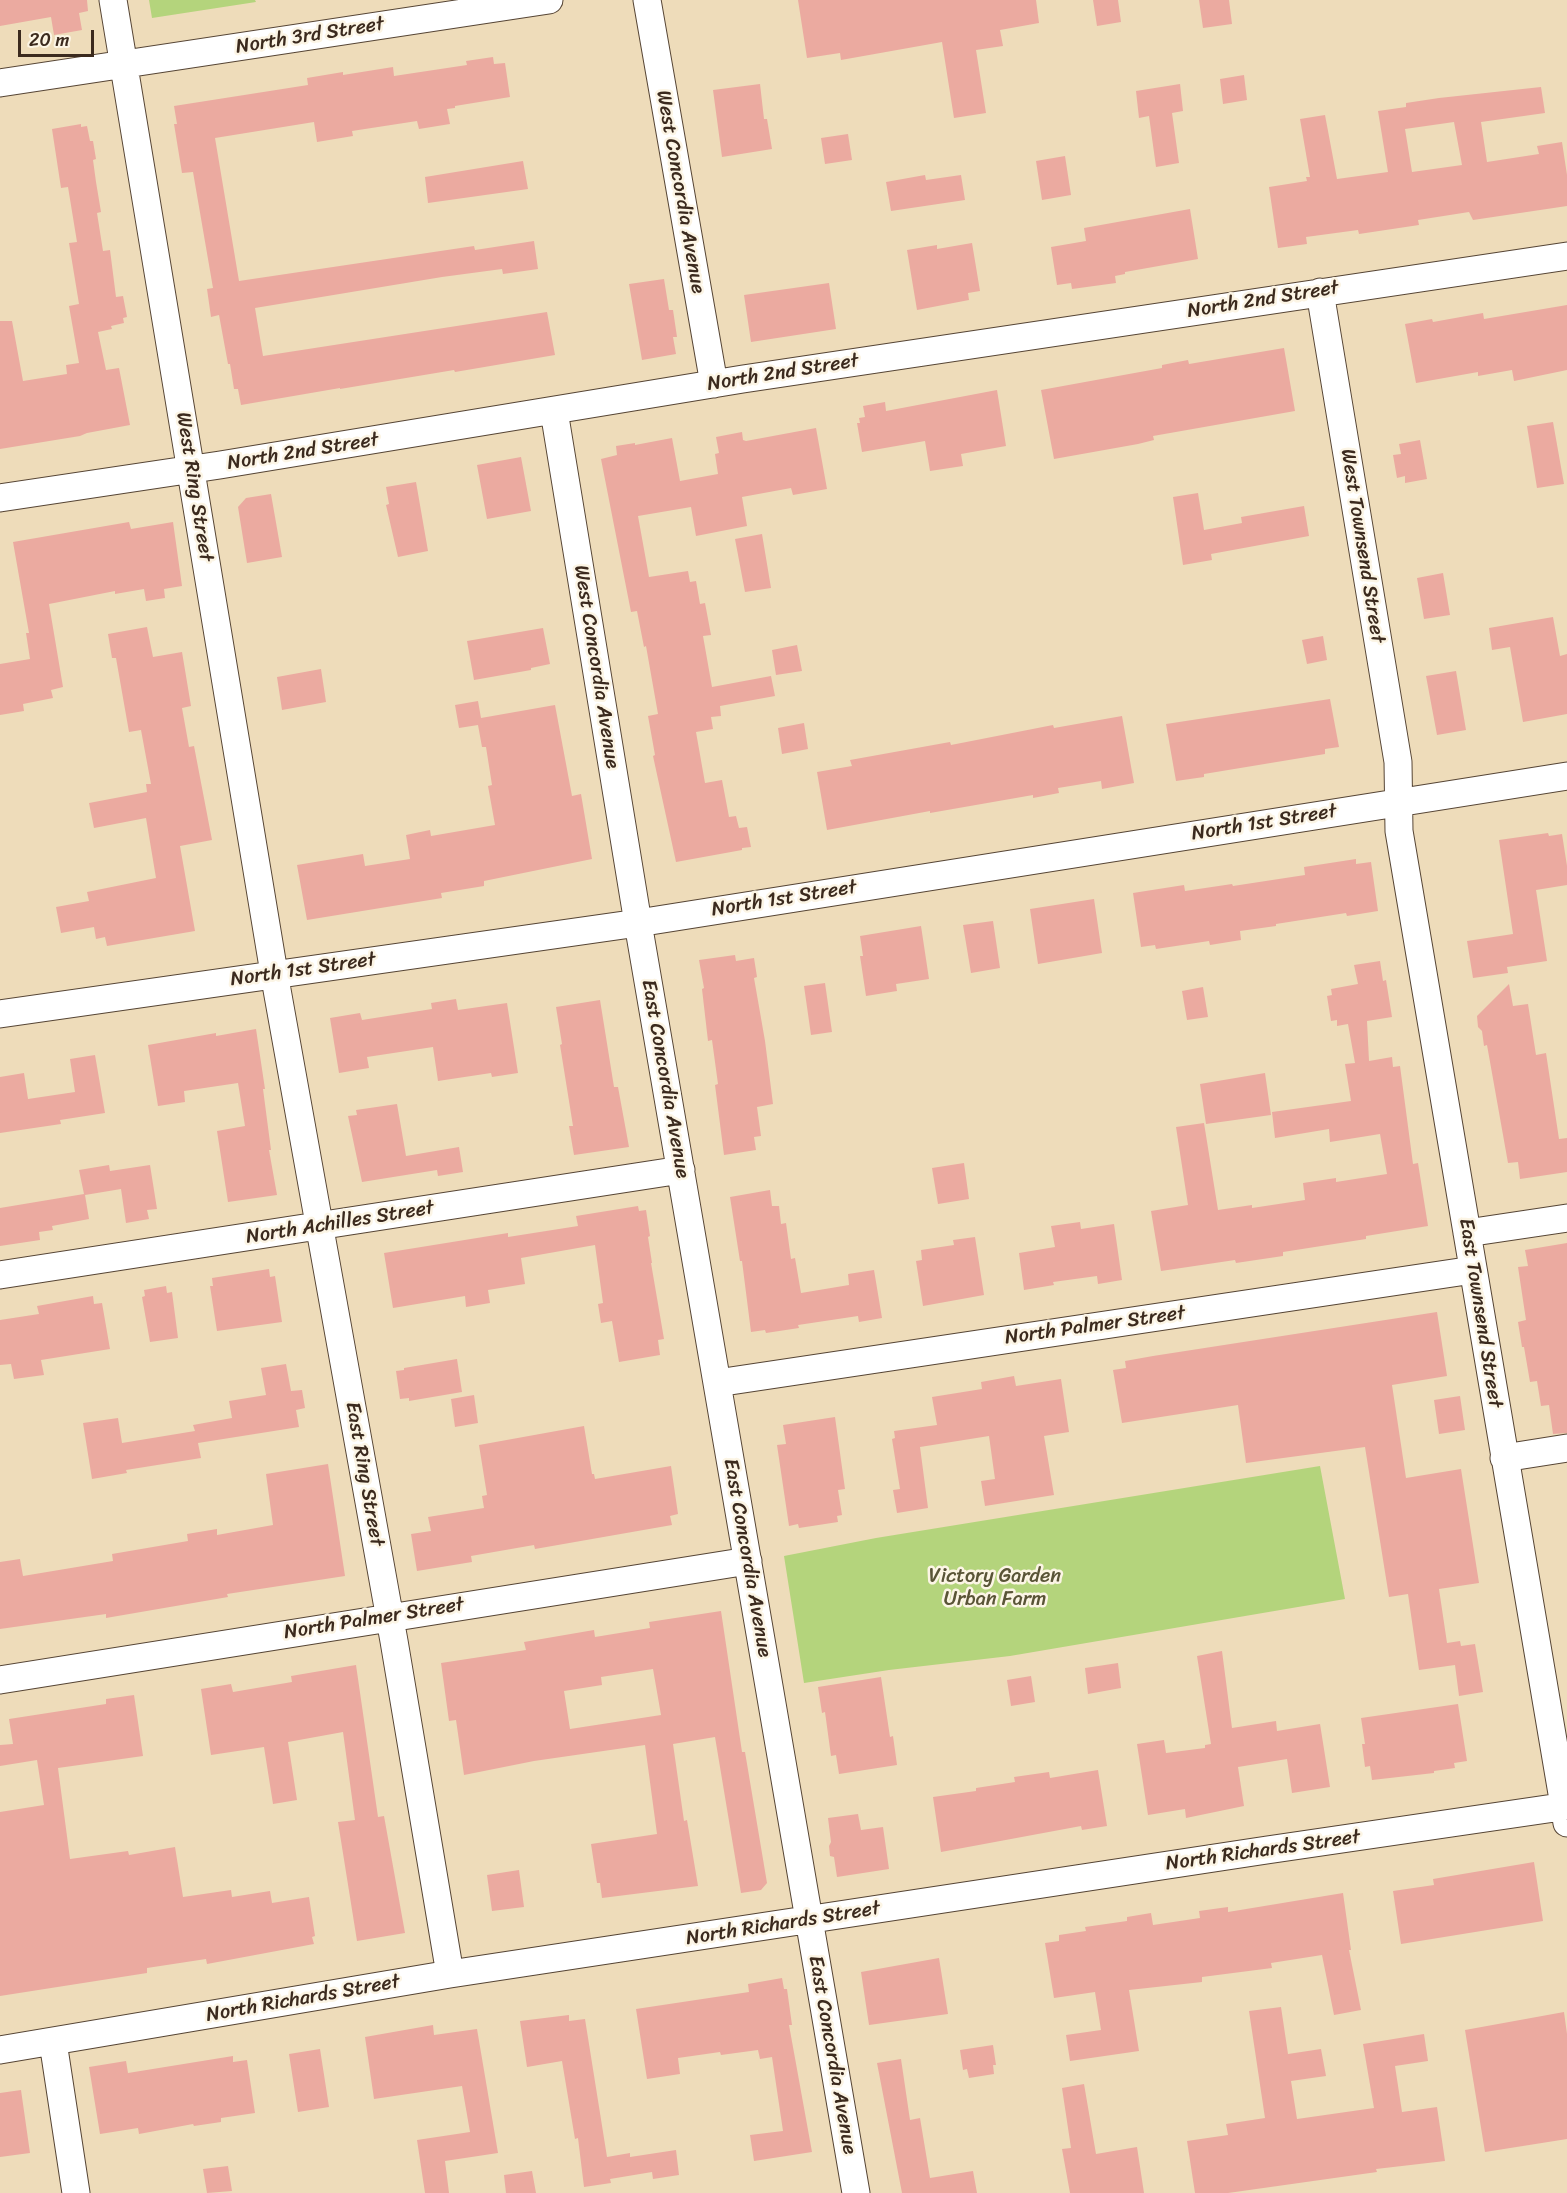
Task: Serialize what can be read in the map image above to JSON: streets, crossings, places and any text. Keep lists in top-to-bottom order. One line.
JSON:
{"streets":{"street":["North 3rd Street","West Concordia Avenue","North 2nd Street","West Ring Street","West Townsend Street","North 1st Street","East Concordia Avenue","North Achilles Street","East Townsend Street","North Palmer Street","East Ring Street","North Richards Street"]},"crossings":[["North 3rd Street","West Ring Street"],["West Concordia Avenue","North 2nd Street"],["West Concordia Avenue","North 1st Street"],["West Concordia Avenue","East Concordia Avenue"],["North 2nd Street","West Ring Street"],["North 2nd Street","West Townsend Street"],["West Ring Street","North 1st Street"],["West Ring Street","East Ring Street"],["West Townsend Street","North 1st Street"],["West Townsend Street","East Townsend Street"],["North 1st Street","East Concordia Avenue"],["North 1st Street","East Townsend Street"],["North 1st Street","East Ring Street"],["East Concordia Avenue","North Achilles Street"],["East Concordia Avenue","North Palmer Street"],["East Concordia Avenue","North Richards Street"],["North Achilles Street","East Ring Street"],["East Townsend Street","North Palmer Street"],["East Townsend Street","North Richards Street"],["North Palmer Street","East Ring Street"],["East Ring Street","North Richards Street"]],"parks":["Victory Garden Urban Farm"],"scale_bar":"20 m"}
